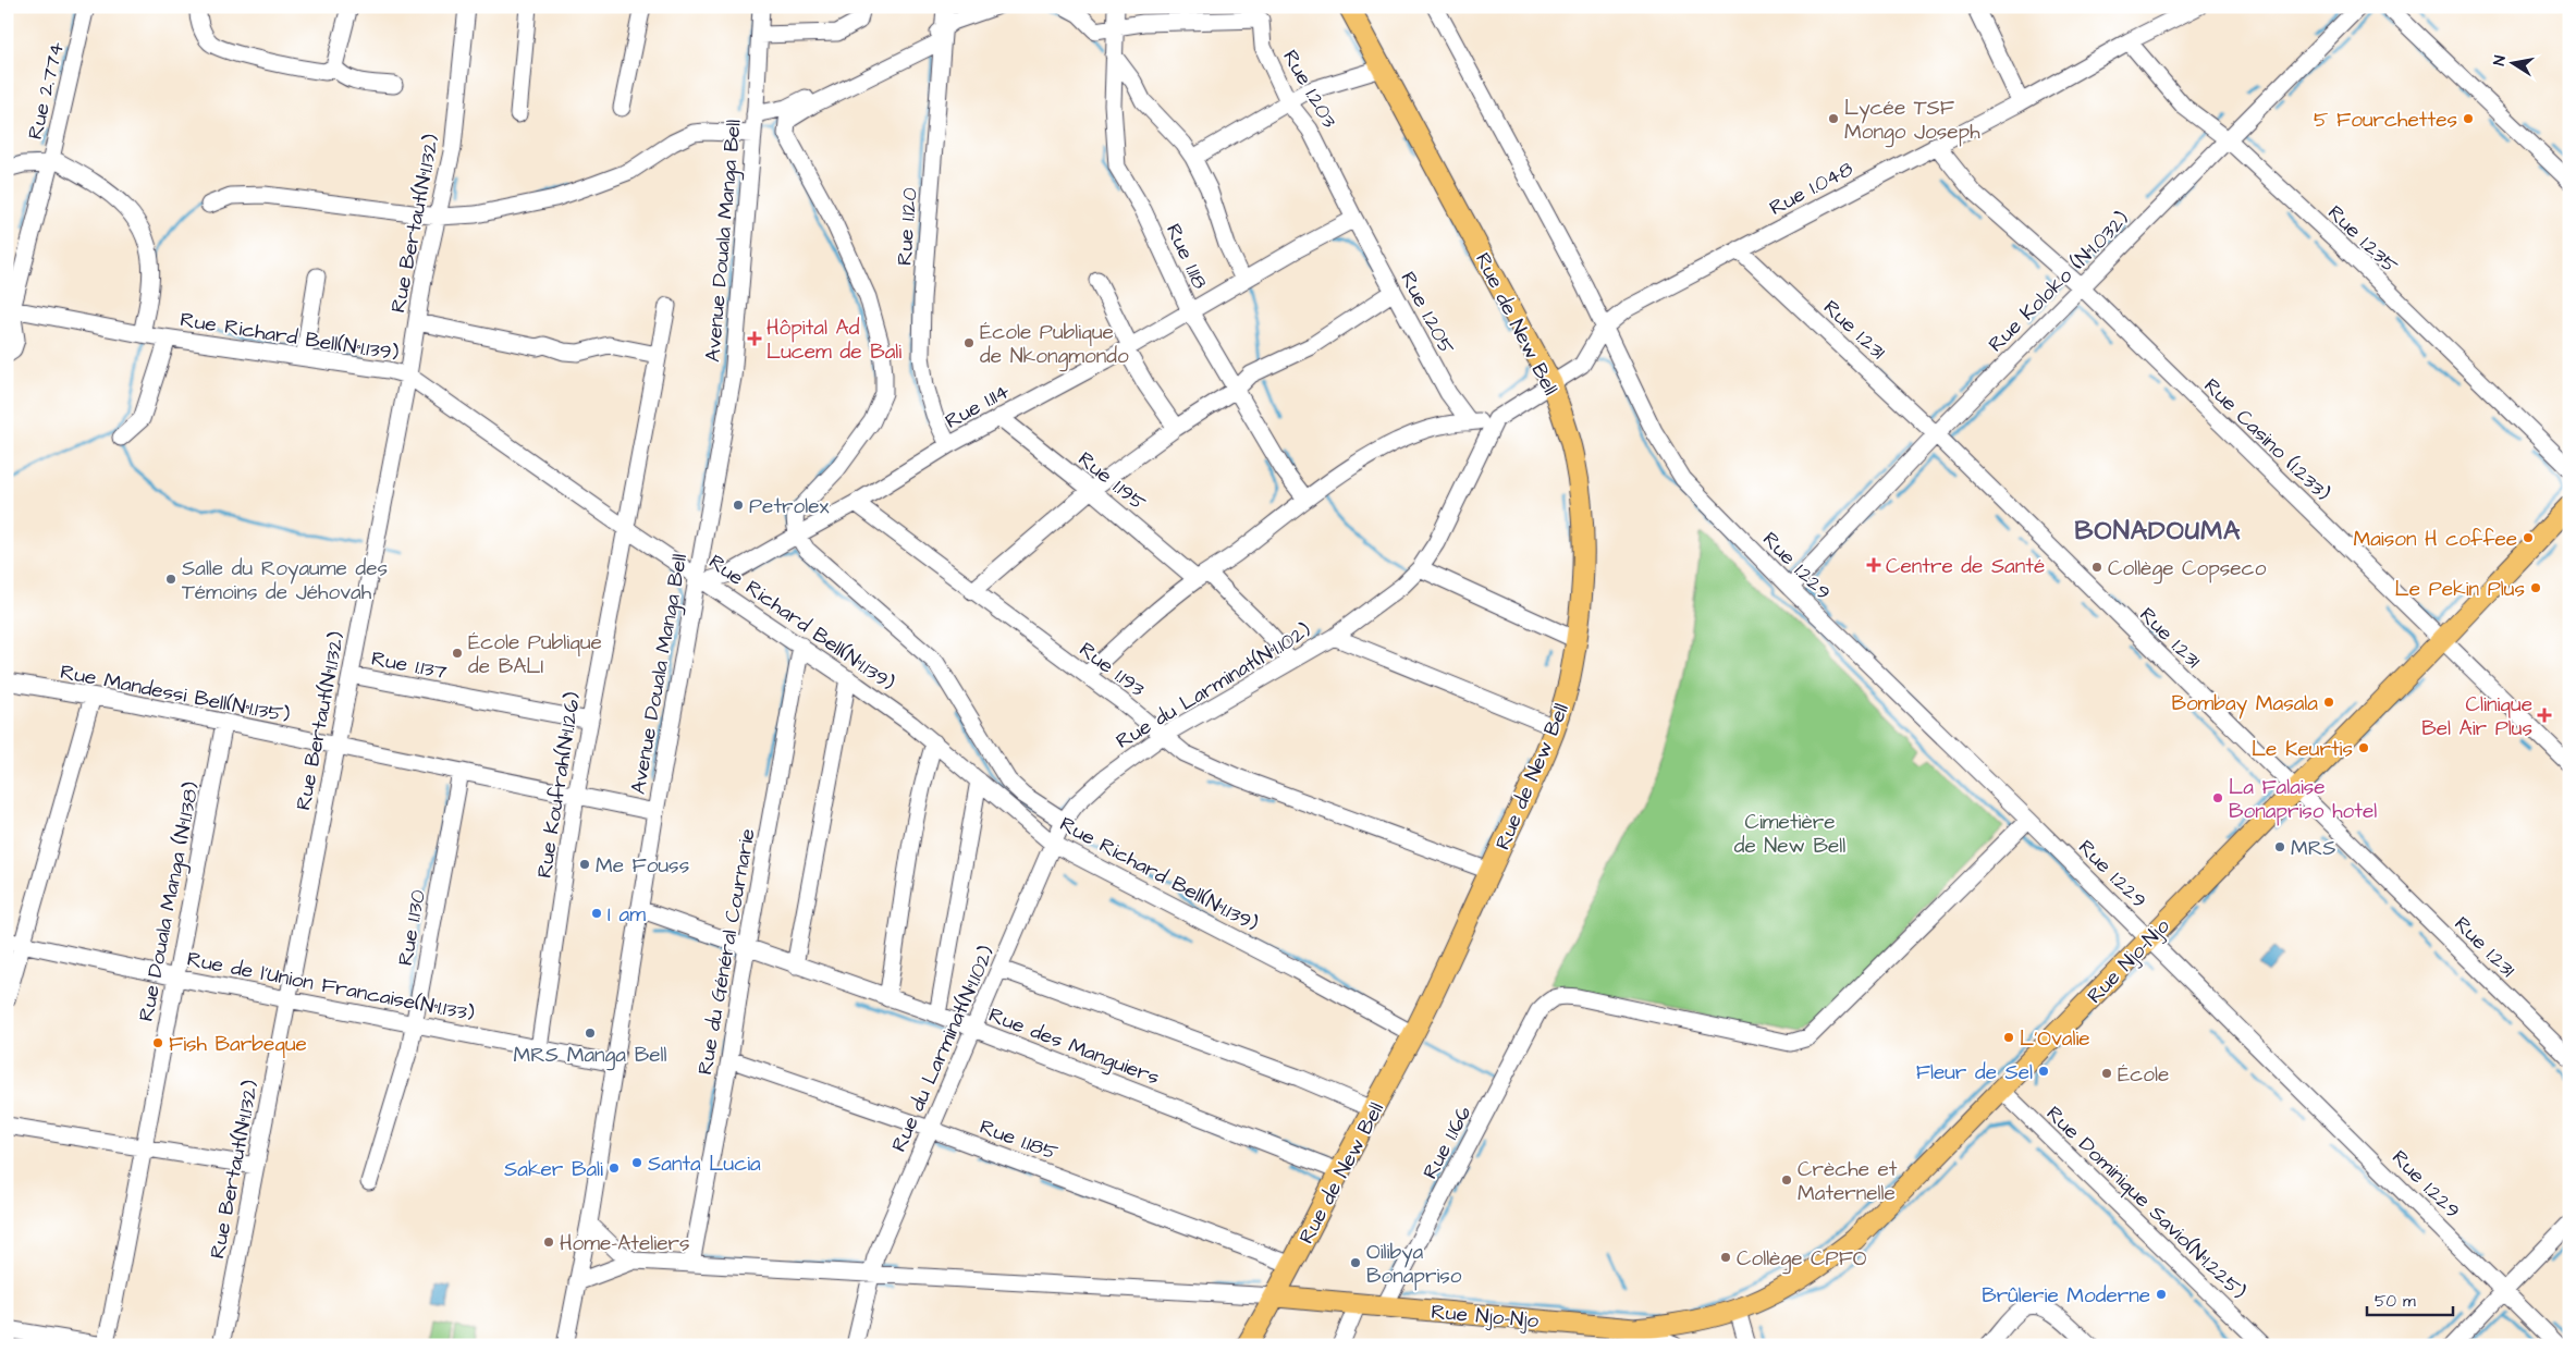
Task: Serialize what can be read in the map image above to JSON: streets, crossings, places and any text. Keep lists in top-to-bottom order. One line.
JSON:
{"streets":{"main road":["Rue de New Bell","Rue Njo-Njo"],"street":["Rue 1.203","Rue 2.774","Rue 1.048","Rue Bertaut(N°1.132)","Rue 1.120","Rue 1.235","Avenue Douala Manga Bell","Rue 1.118","Rue Koloko (N°1.032)","Rue 1.205","Rue 1.231","Rue Richard Bell(N°1.139)","Rue 1.114","Rue Casino (1.233)","Rue 1.195","Rue 1.229","Rue 1.137","Rue 1.193","Rue du Larminat(N°1.102)","Rue Mandessi Bell(N°1.135)","Rue Koufrah(N°1.126)","Rue Douala Manga (N°1.138)","Rue 1.130","Rue du Général Cournarie","Rue de l'Union Francaise(N°1.133)","Rue des Manguiers","Rue 1.185","Rue 1.166","Rue Dominique Savio(N°1.225)"]},"crossings":[["Rue 1.203","Rue 1.118"],["Rue 1.203","Rue 1.205"],["Rue 1.203","Rue 1.114"],["Rue 2.774","Rue Richard Bell(N°1.139)"],["Rue 1.048","Rue 1.235"],["Rue 1.048","Rue de New Bell"],["Rue 1.048","Rue 1.231"],["Rue 1.048","Rue Casino (1.233)"],["Rue 1.048","Rue 1.229"],["Rue Bertaut(N°1.132)","Rue Richard Bell(N°1.139)"],["Rue Bertaut(N°1.132)","Rue 1.137"],["Rue Bertaut(N°1.132)","Rue Mandessi Bell(N°1.135)"],["Rue Bertaut(N°1.132)","Rue de l'Union Francaise(N°1.133)"],["Rue 1.120","Rue 1.114"],["Rue 1.235","Rue Koloko (N°1.032)"],["Avenue Douala Manga Bell","Rue Richard Bell(N°1.139)"],["Avenue Douala Manga Bell","Rue 1.114"],["Avenue Douala Manga Bell","Rue Mandessi Bell(N°1.135)"],["Avenue Douala Manga Bell","Rue de l'Union Francaise(N°1.133)"],["Avenue Douala Manga Bell","Rue des Manguiers"],["Rue 1.118","Rue 1.114"],["Rue Koloko (N°1.032)","Rue 1.231"],["Rue Koloko (N°1.032)","Rue Casino (1.233)"],["Rue Koloko (N°1.032)","Rue 1.229"],["Rue 1.205","Rue 1.114"],["Rue de New Bell","Rue Richard Bell(N°1.139)"],["Rue de New Bell","Rue 1.193"],["Rue de New Bell","Rue Njo-Njo"],["Rue de New Bell","Rue des Manguiers"],["Rue de New Bell","Rue 1.185"],["Rue 1.231","Rue Njo-Njo"],["Rue Richard Bell(N°1.139)","Rue 1.114"],["Rue Richard Bell(N°1.139)","Rue du Larminat(N°1.102)"],["Rue Richard Bell(N°1.139)","Rue Koufrah(N°1.126)"],["Rue Richard Bell(N°1.139)","Rue du Général Cournarie"],["Rue 1.114","Rue 1.195"],["Rue 1.114","Rue 1.193"],["Rue Casino (1.233)","Rue Njo-Njo"],["Rue 1.195","Rue du Larminat(N°1.102)"],["Rue 1.229","Rue Njo-Njo"],["Rue 1.229","Rue 1.166"],["Rue 1.137","Rue Koufrah(N°1.126)"],["Rue 1.193","Rue du Larminat(N°1.102)"],["Rue du Larminat(N°1.102)","Rue des Manguiers"],["Rue du Larminat(N°1.102)","Rue 1.185"],["Rue Mandessi Bell(N°1.135)","Rue Koufrah(N°1.126)"],["Rue Mandessi Bell(N°1.135)","Rue Douala Manga (N°1.138)"],["Rue Mandessi Bell(N°1.135)","Rue 1.130"],["Rue Koufrah(N°1.126)","Rue de l'Union Francaise(N°1.133)"],["Rue Douala Manga (N°1.138)","Rue de l'Union Francaise(N°1.133)"],["Rue 1.130","Rue de l'Union Francaise(N°1.133)"],["Rue du Général Cournarie","Rue des Manguiers"],["Rue du Général Cournarie","Rue 1.185"],["Rue Njo-Njo","Rue 1.166"],["Rue Njo-Njo","Rue Dominique Savio(N°1.225)"]],"districts":["BONADOUMA"],"parks":["Cimetière de New Bell"],"places":{"other":["Lycée TSF Mongo Joseph","5 Fourchettes","École Publique de Nkongmondo","Petrolex","Maison H coffee","Collège Copseco","Salle du Royaume des Témoins de Jéhovah","Le Pekin Plus","École Publique de BALI","Bombay Masala","Le Keurtis","La Falaise Bonapriso hotel","MRS","Me Fouss","I am","MRS Manga Bell","L'Ovalie","Fish Barbeque","Fleur de Sel","École","Santa Lucia","Saker Bali","Crèche et Maternelle","Home-Ateliers","Collège CPFO","Oilibya Bonapriso","Brûlerie Moderne"],"health":["Hôpital Ad Lucem de Bali","Centre de Santé","Clinique Bel Air Plus"]},"scale_bar":"50 m","north":"left"}
